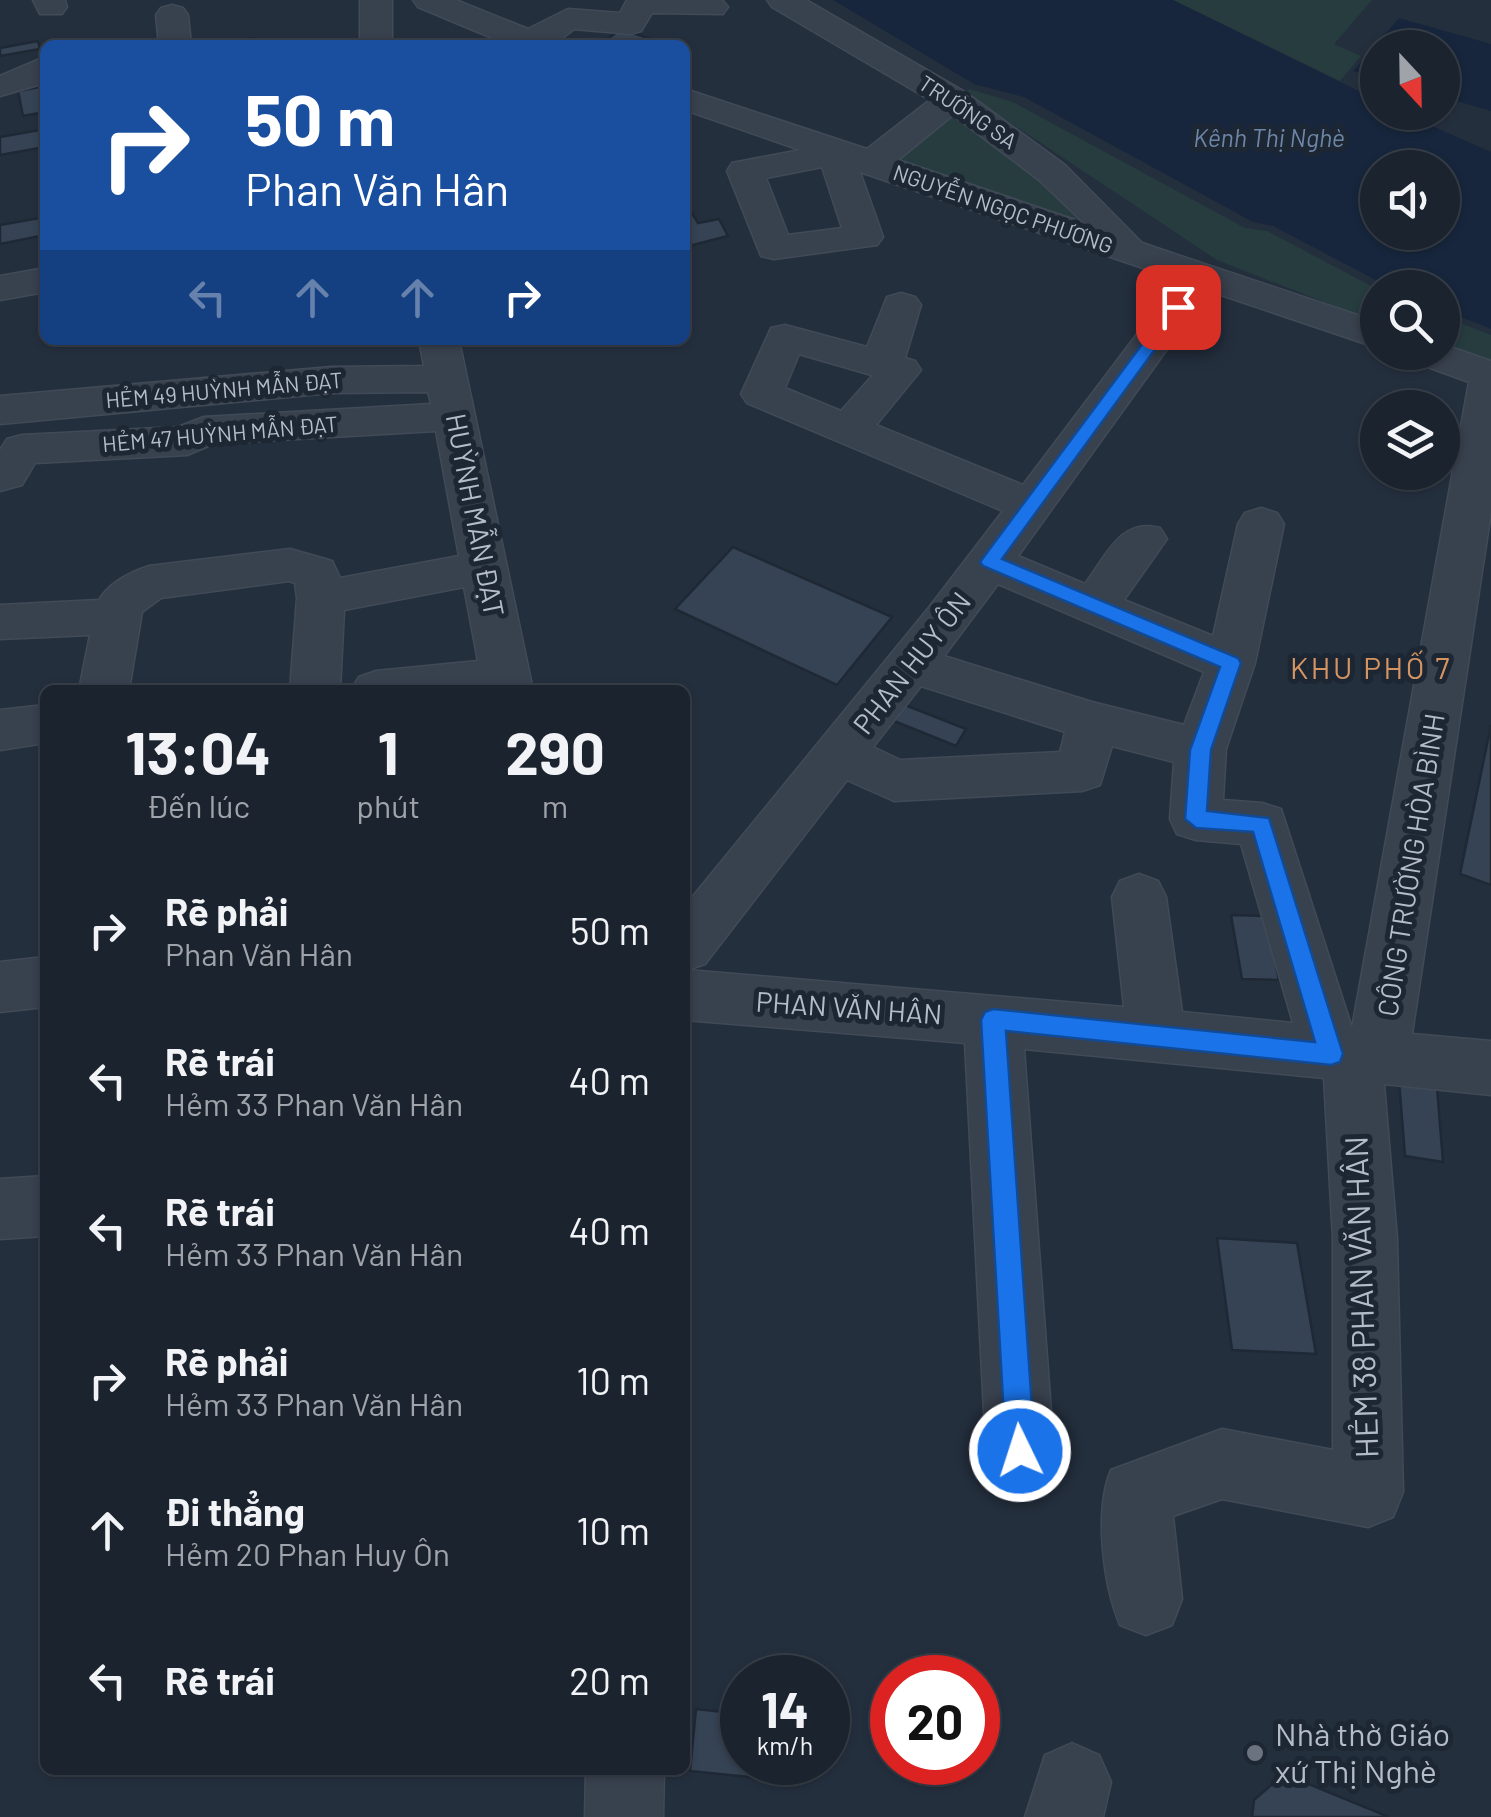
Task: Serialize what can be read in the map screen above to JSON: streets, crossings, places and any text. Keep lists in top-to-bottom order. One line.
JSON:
{"streets":{"street":["TRƯỜNG SA","NGUYỄN NGỌC PHƯƠNG","HẺM 49 HUỲNH MẪN ĐẠT","HẺM 47 HUỲNH MẪN ĐẠT","HUỲNH MẪN ĐẠT","PHAN HUY ÔN","CÔNG TRƯỜNG HÒA BÌNH","PHAN VĂN HÂN","HẺM 38 PHAN VĂN HÂN"]},"crossings":[["TRƯỜNG SA","NGUYỄN NGỌC PHƯƠNG"],["NGUYỄN NGỌC PHƯƠNG","PHAN HUY ÔN"],["HẺM 49 HUỲNH MẪN ĐẠT","HẺM 47 HUỲNH MẪN ĐẠT"],["HẺM 49 HUỲNH MẪN ĐẠT","HUỲNH MẪN ĐẠT"],["HẺM 47 HUỲNH MẪN ĐẠT","HUỲNH MẪN ĐẠT"],["CÔNG TRƯỜNG HÒA BÌNH","PHAN VĂN HÂN"],["CÔNG TRƯỜNG HÒA BÌNH","HẺM 38 PHAN VĂN HÂN"],["PHAN VĂN HÂN","HẺM 38 PHAN VĂN HÂN"]],"districts":["KHU PHỐ 7"],"water":["Kênh Thị Nghè"],"places":["Nhà thờ Giáo xứ Thị Nghè"],"north":"bottom","page":{"turn":["50 m","Phan Văn Hân"],"eta":["13:04","Đến lúc","1","phút","290","m"],"list":[{"name":"Rẽ phải","note":"Phan Văn Hân","value":"50 m"},{"name":"Rẽ trái","note":"Hẻm 33 Phan Văn Hân","value":"40 m"},{"name":"Rẽ trái","note":"Hẻm 33 Phan Văn Hân","value":"40 m"},{"name":"Rẽ phải","note":"Hẻm 33 Phan Văn Hân","value":"10 m"},{"name":"Đi thẳng","note":"Hẻm 20 Phan Huy Ôn","value":"10 m"},{"name":"Rẽ trái","value":"20 m"}],"speed":"14 km/h","limit":"20"}}
